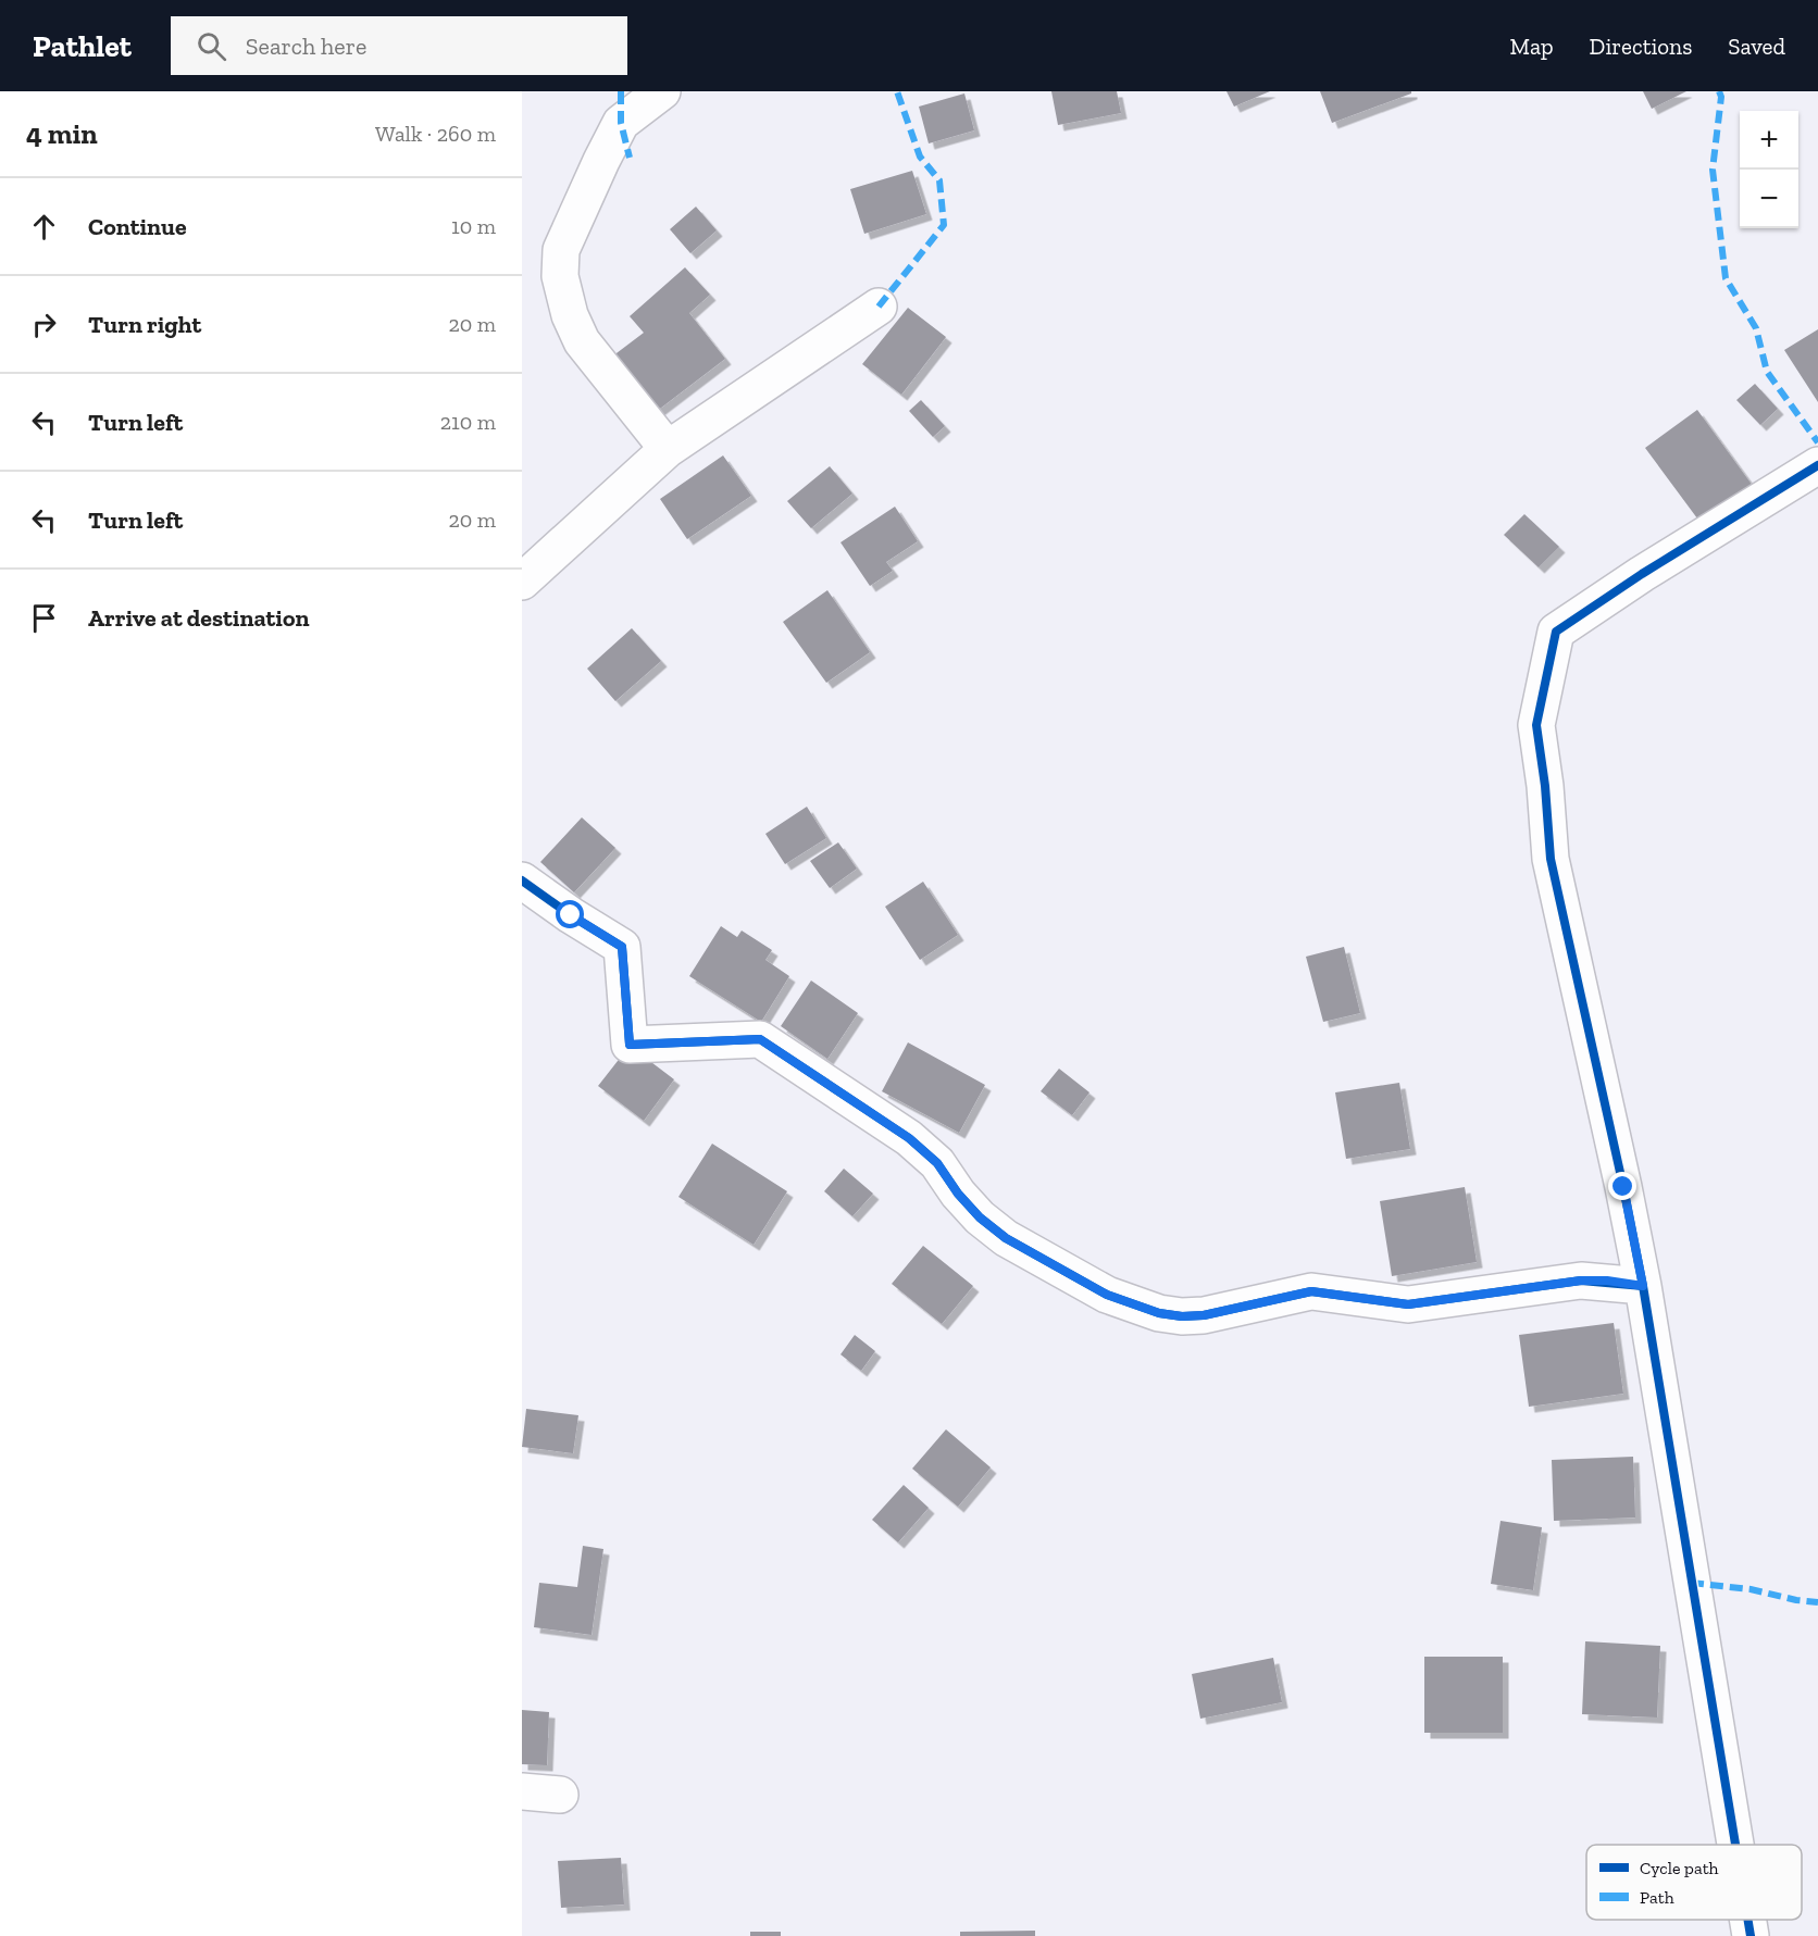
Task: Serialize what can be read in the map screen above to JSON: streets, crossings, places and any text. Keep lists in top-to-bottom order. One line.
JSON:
{"legend":["Cycle path","Path"],"page":{"header":"Pathlet","search":"Search here","nav":["Map","Directions","Saved"],"heading":["4 min","Walk · 260 m"],"map_buttons":["+","−"],"list":[["Continue","10 m"],["Turn right","20 m"],["Turn left","210 m"],["Turn left","20 m"],"Arrive at destination"]}}
